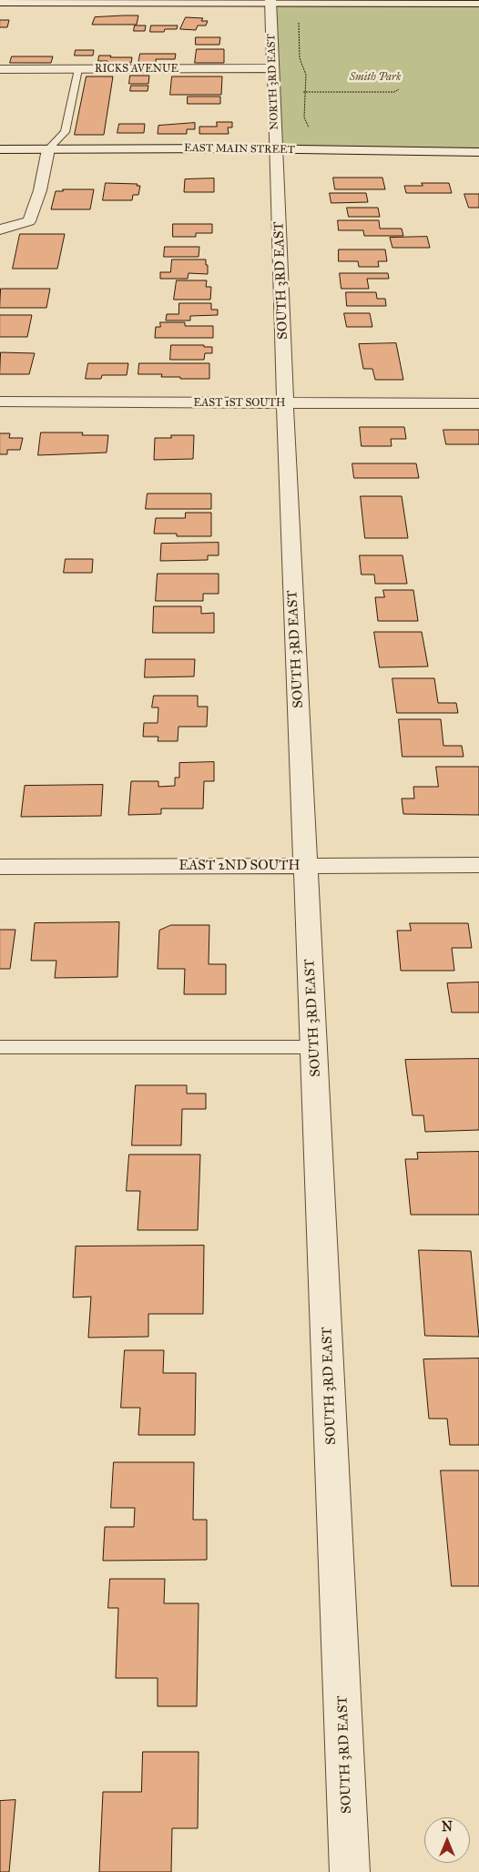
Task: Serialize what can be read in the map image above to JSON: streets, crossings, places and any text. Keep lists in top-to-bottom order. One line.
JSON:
{"streets":{"street":["RICKS AVENUE","NORTH 3RD EAST","EAST MAIN STREET","SOUTH 3RD EAST","EAST 1ST SOUTH","EAST 2ND SOUTH"]},"crossings":[["RICKS AVENUE","NORTH 3RD EAST"],["NORTH 3RD EAST","EAST MAIN STREET"],["NORTH 3RD EAST","SOUTH 3RD EAST"],["EAST MAIN STREET","SOUTH 3RD EAST"],["SOUTH 3RD EAST","EAST 1ST SOUTH"],["SOUTH 3RD EAST","EAST 2ND SOUTH"]],"parks":["Smith Park"],"north":"top"}
